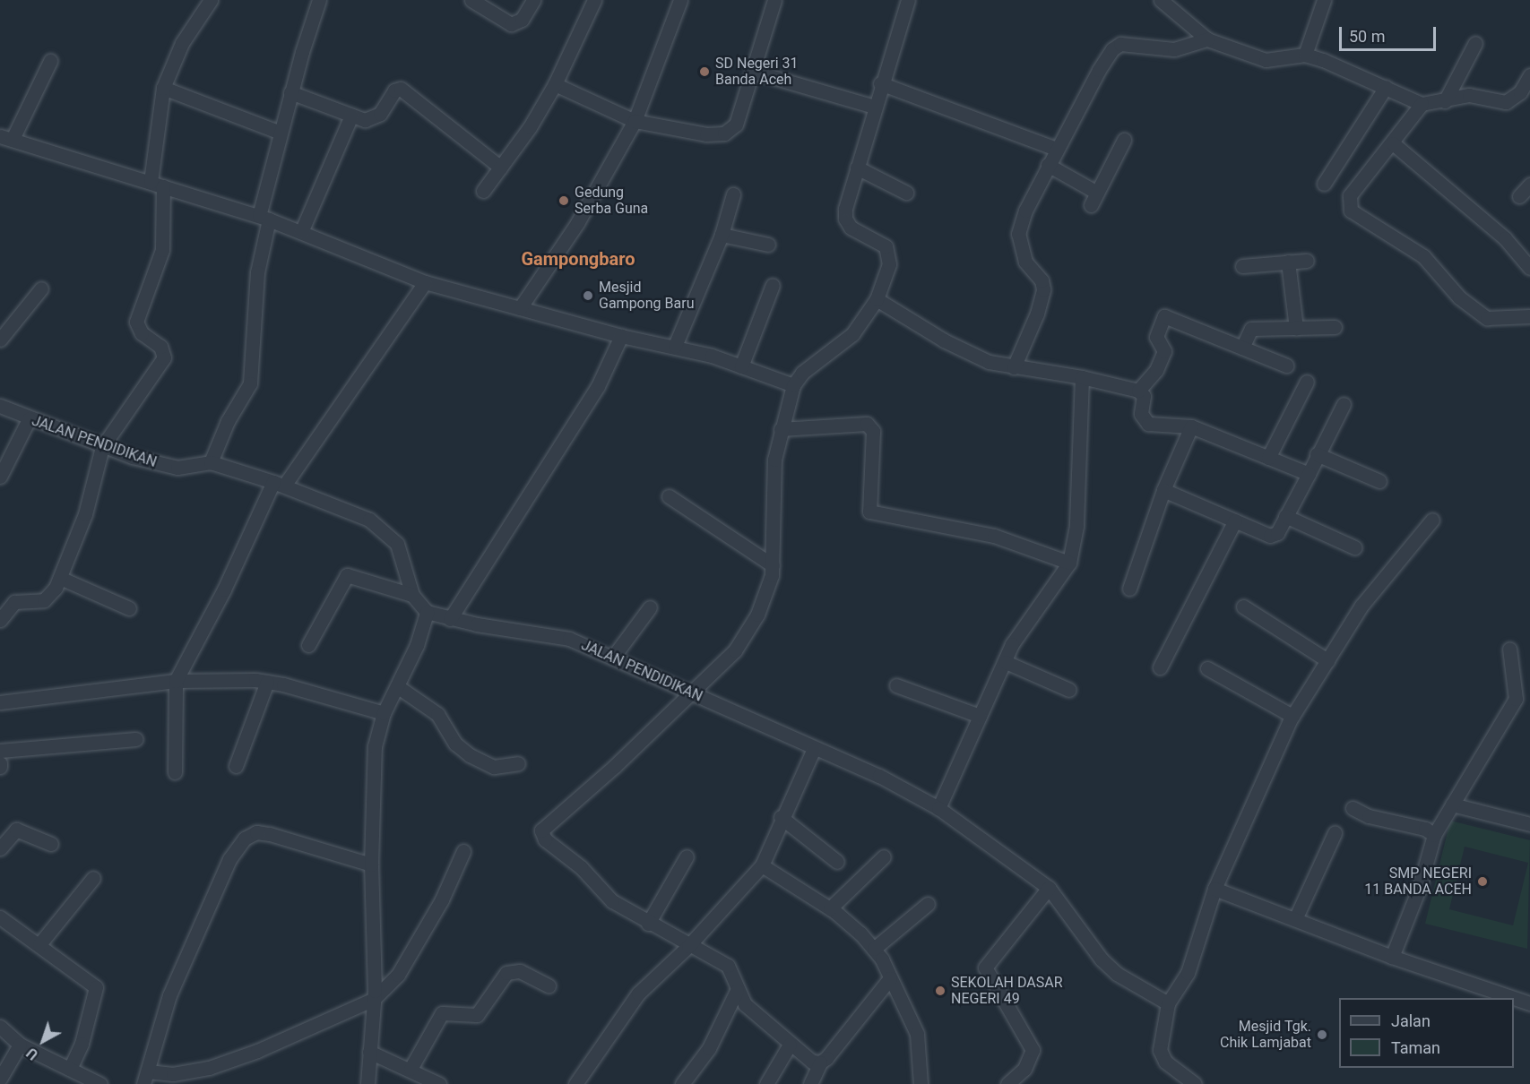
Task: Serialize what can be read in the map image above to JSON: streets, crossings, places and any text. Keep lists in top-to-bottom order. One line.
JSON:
{"streets":{"street":["JALAN PENDIDIKAN"]},"districts":["Gampongbaro"],"places":["SD Negeri 31 Banda Aceh","Gedung Serba Guna","Mesjid Gampong Baru","SMP NEGERI 11 BANDA ACEH","SEKOLAH DASAR NEGERI 49","Mesjid Tgk. Chik Lamjabat"],"legend":["Jalan","Taman"],"scale_bar":"50 m","north":"bottom left"}
